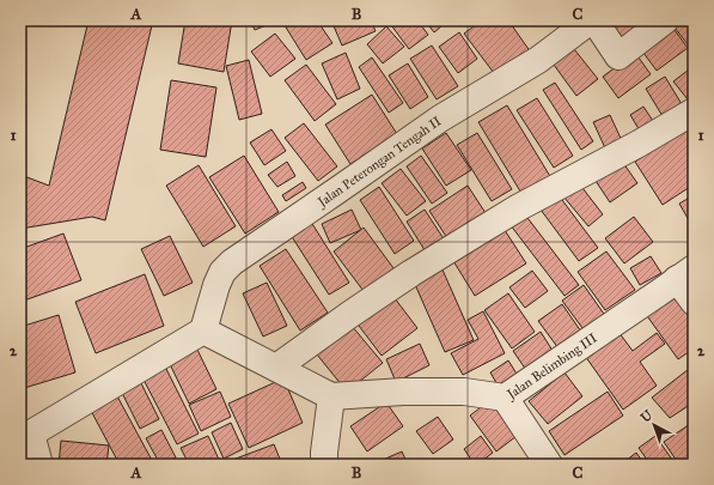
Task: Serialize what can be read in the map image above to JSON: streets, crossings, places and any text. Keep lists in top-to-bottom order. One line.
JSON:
{"streets":{"street":["Jalan Peterongan Tengah II","Jalan Belimbing III"]},"north":"top left","grid":{"columns":["A","B","C"],"rows":["1","2"]}}
